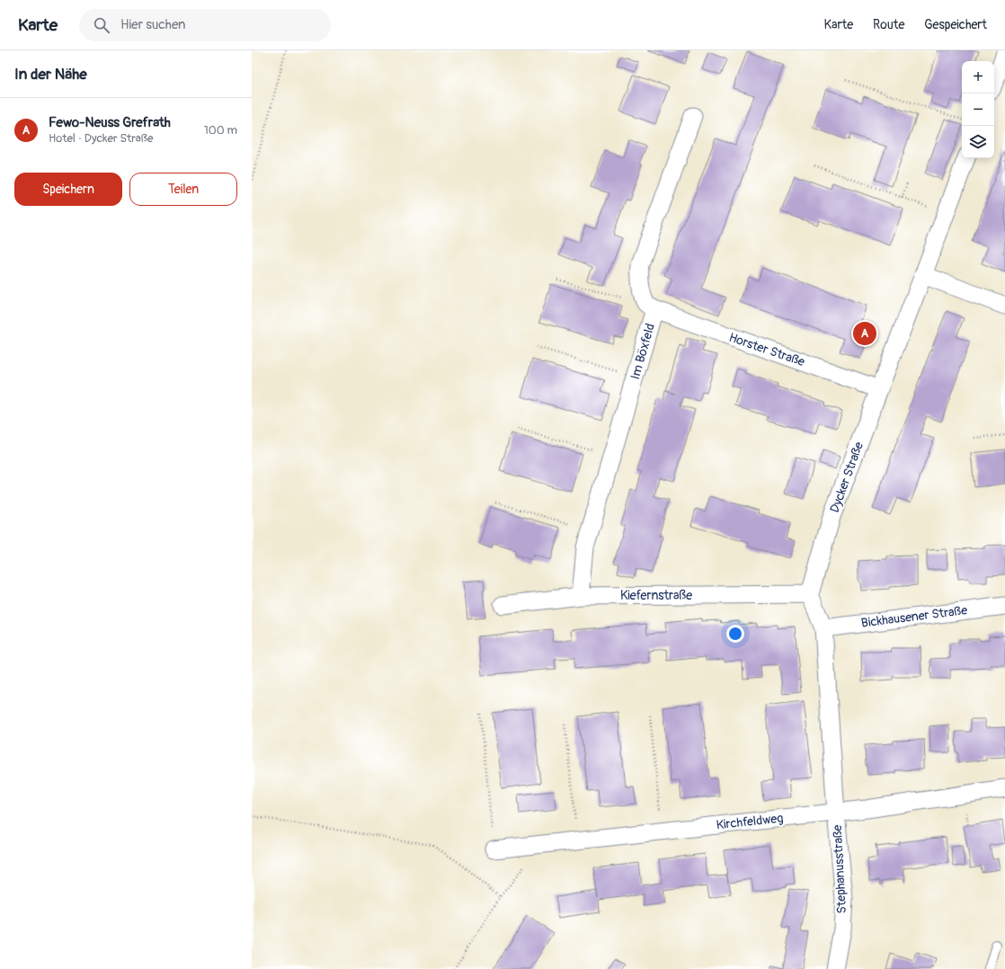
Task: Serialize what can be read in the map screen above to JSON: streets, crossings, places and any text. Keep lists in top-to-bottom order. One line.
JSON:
{"streets":{"street":["Horster Straße","Im Böxfeld","Dycker Straße","Kiefernstraße","Bickhausener Straße","Kirchfeldweg","Stephanusstraße"]},"crossings":[["Horster Straße","Im Böxfeld"],["Horster Straße","Dycker Straße"],["Im Böxfeld","Kiefernstraße"],["Dycker Straße","Kiefernstraße"],["Kirchfeldweg","Stephanusstraße"]],"page":{"header":"Karte","search":"Hier suchen","nav":["Karte","Route","Gespeichert"],"heading":"In der Nähe","map_buttons":["+","−"],"list":[{"mark":"A","name":"Fewo-Neuss Grefrath","note":"Hotel · Dycker Straße","value":"100 m"}],"buttons":["Speichern","Teilen"],"pins":"A"}}
